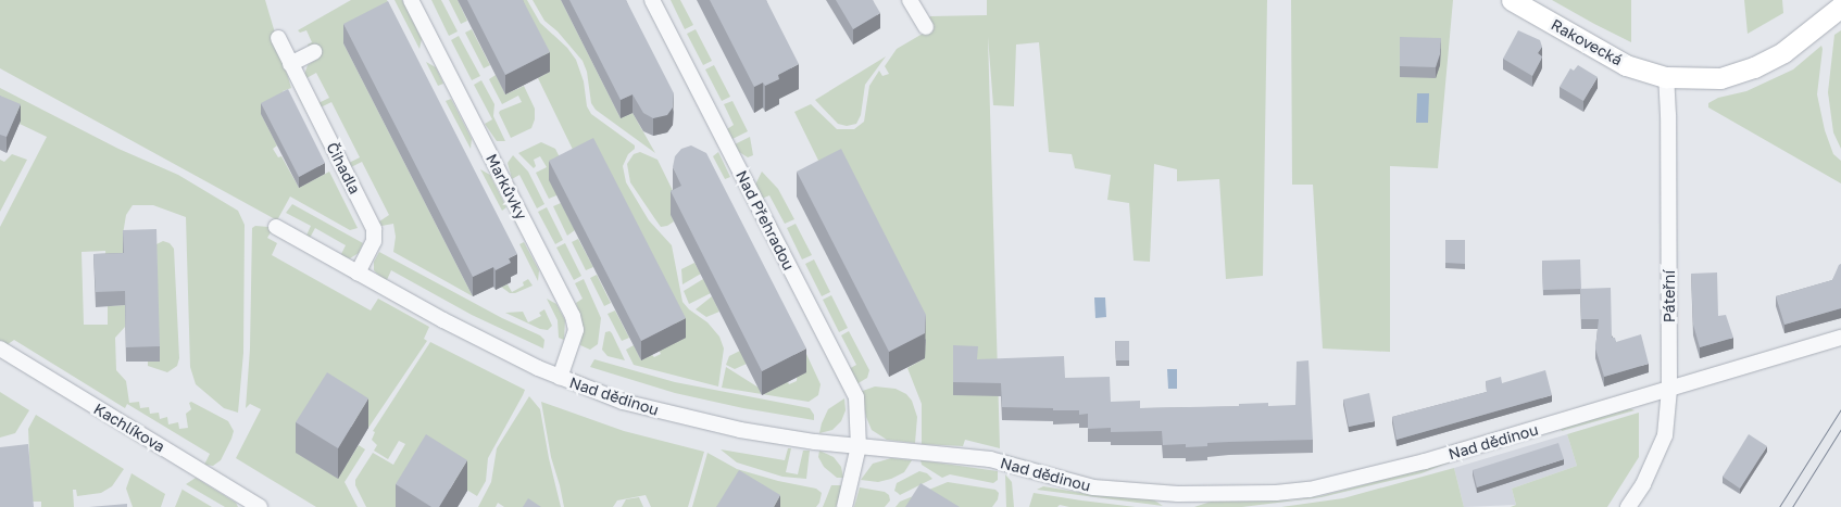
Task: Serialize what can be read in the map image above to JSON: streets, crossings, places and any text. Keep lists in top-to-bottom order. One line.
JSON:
{"streets":{"main road":["Rakovecká"],"street":["Čihadla","Markůvky","Nad Přehradou","Páteřní","Nad dědinou","Kachlíkova"]},"crossings":[["Rakovecká","Páteřní"],["Čihadla","Nad dědinou"],["Markůvky","Nad dědinou"],["Nad Přehradou","Nad dědinou"],["Páteřní","Nad dědinou"]]}
